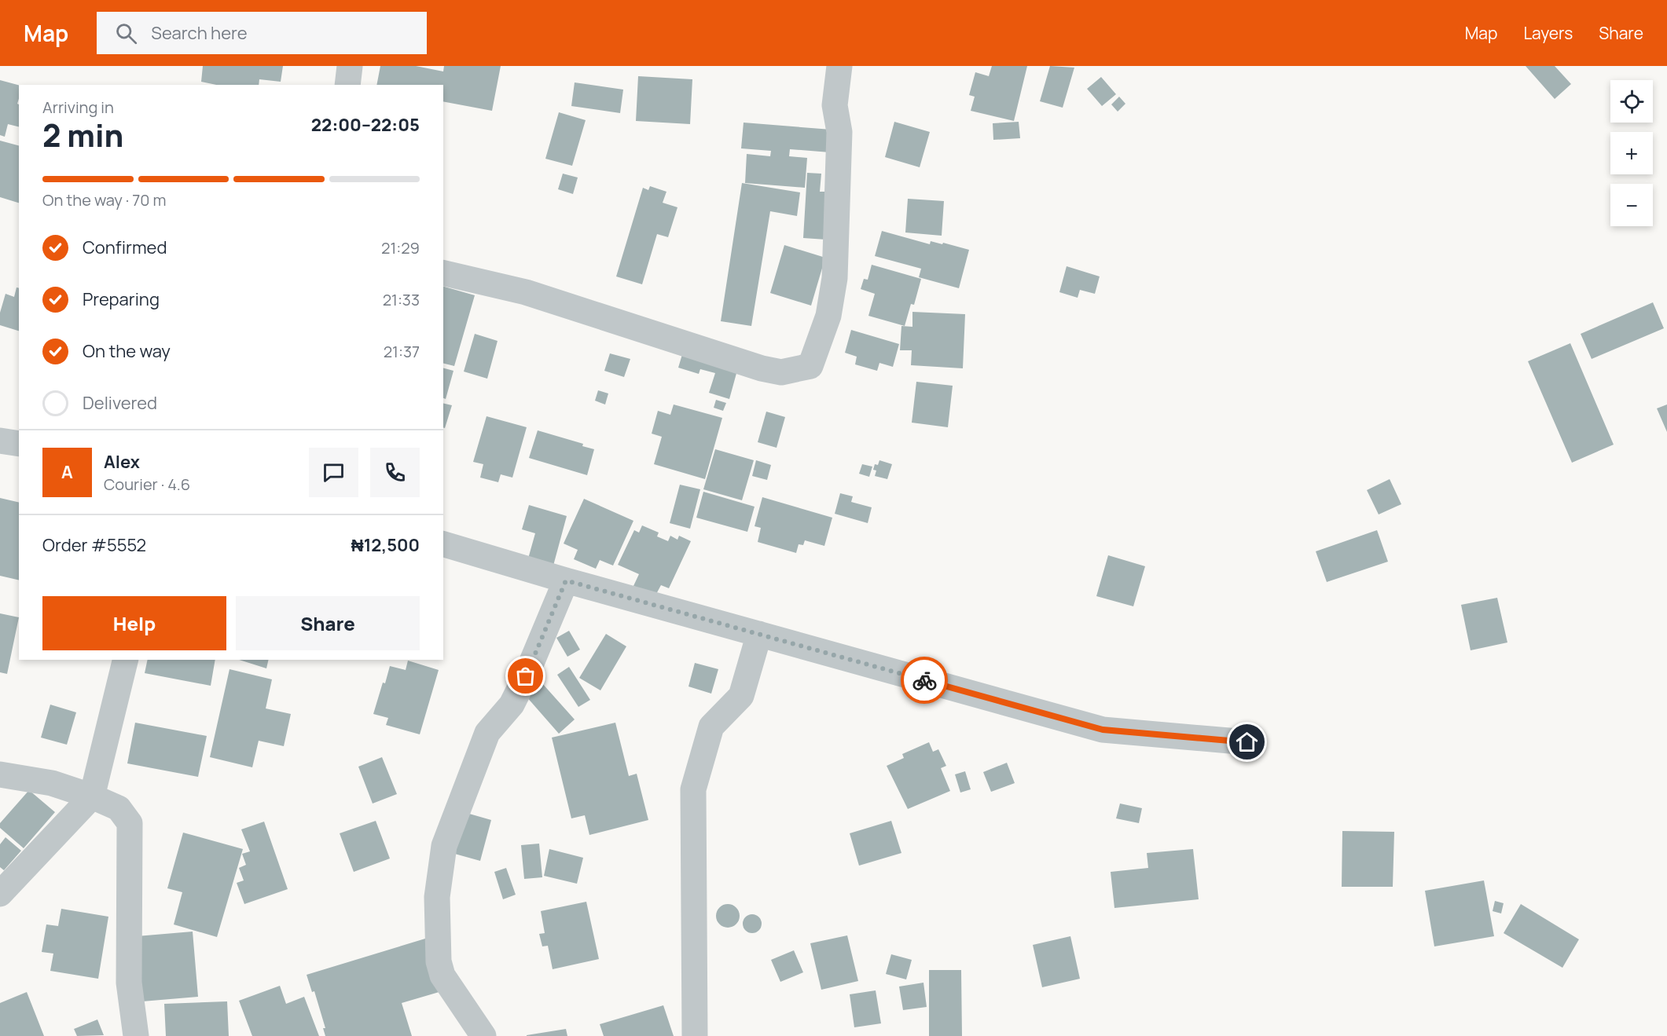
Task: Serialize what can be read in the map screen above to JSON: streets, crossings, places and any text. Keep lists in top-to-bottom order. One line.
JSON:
{"page":{"header":"Map","search":"Search here","nav":["Map","Layers","Share"],"map_buttons":["+","−"],"heading":["2 min","Arriving in","22:00–22:05"],"panel":["Alex","Courier · 4.6","Order #5552","₦12,500"],"bar":"On the way · 70 m","list":[["Confirmed","21:29"],["Preparing","21:33"],["On the way","21:37"],"Delivered"],"round":"A","buttons":["Help","Share"]}}
